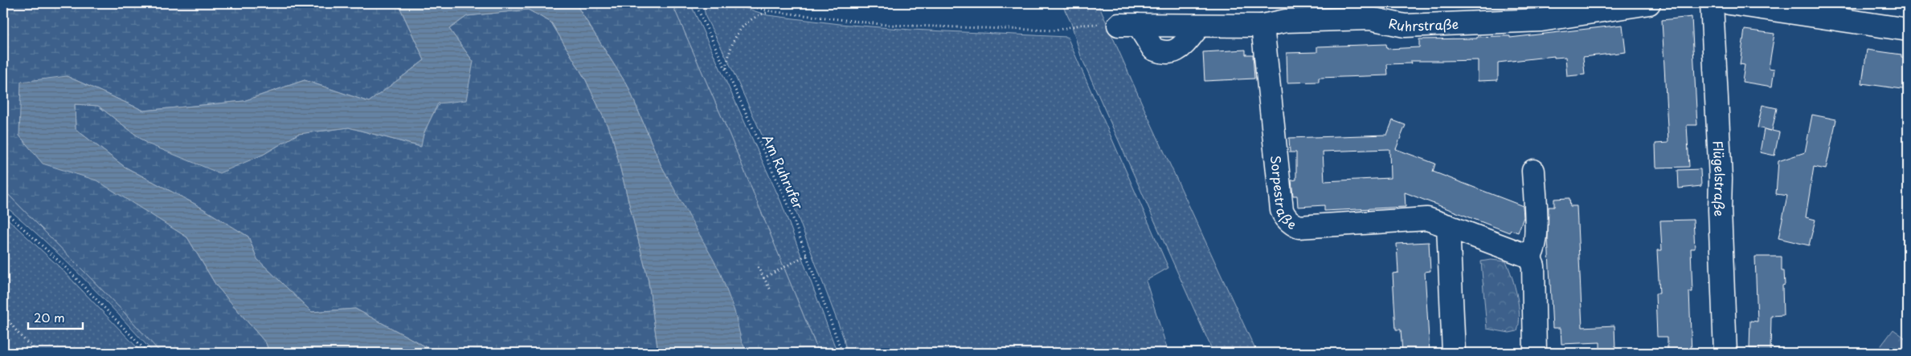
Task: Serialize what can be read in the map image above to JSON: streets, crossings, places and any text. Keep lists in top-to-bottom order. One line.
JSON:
{"streets":{"street":["Ruhrstraße","Flügelstraße","Sorpestraße"],"path":["Am Ruhrufer"]},"crossings":[["Ruhrstraße","Sorpestraße"]],"scale_bar":"20 m"}
